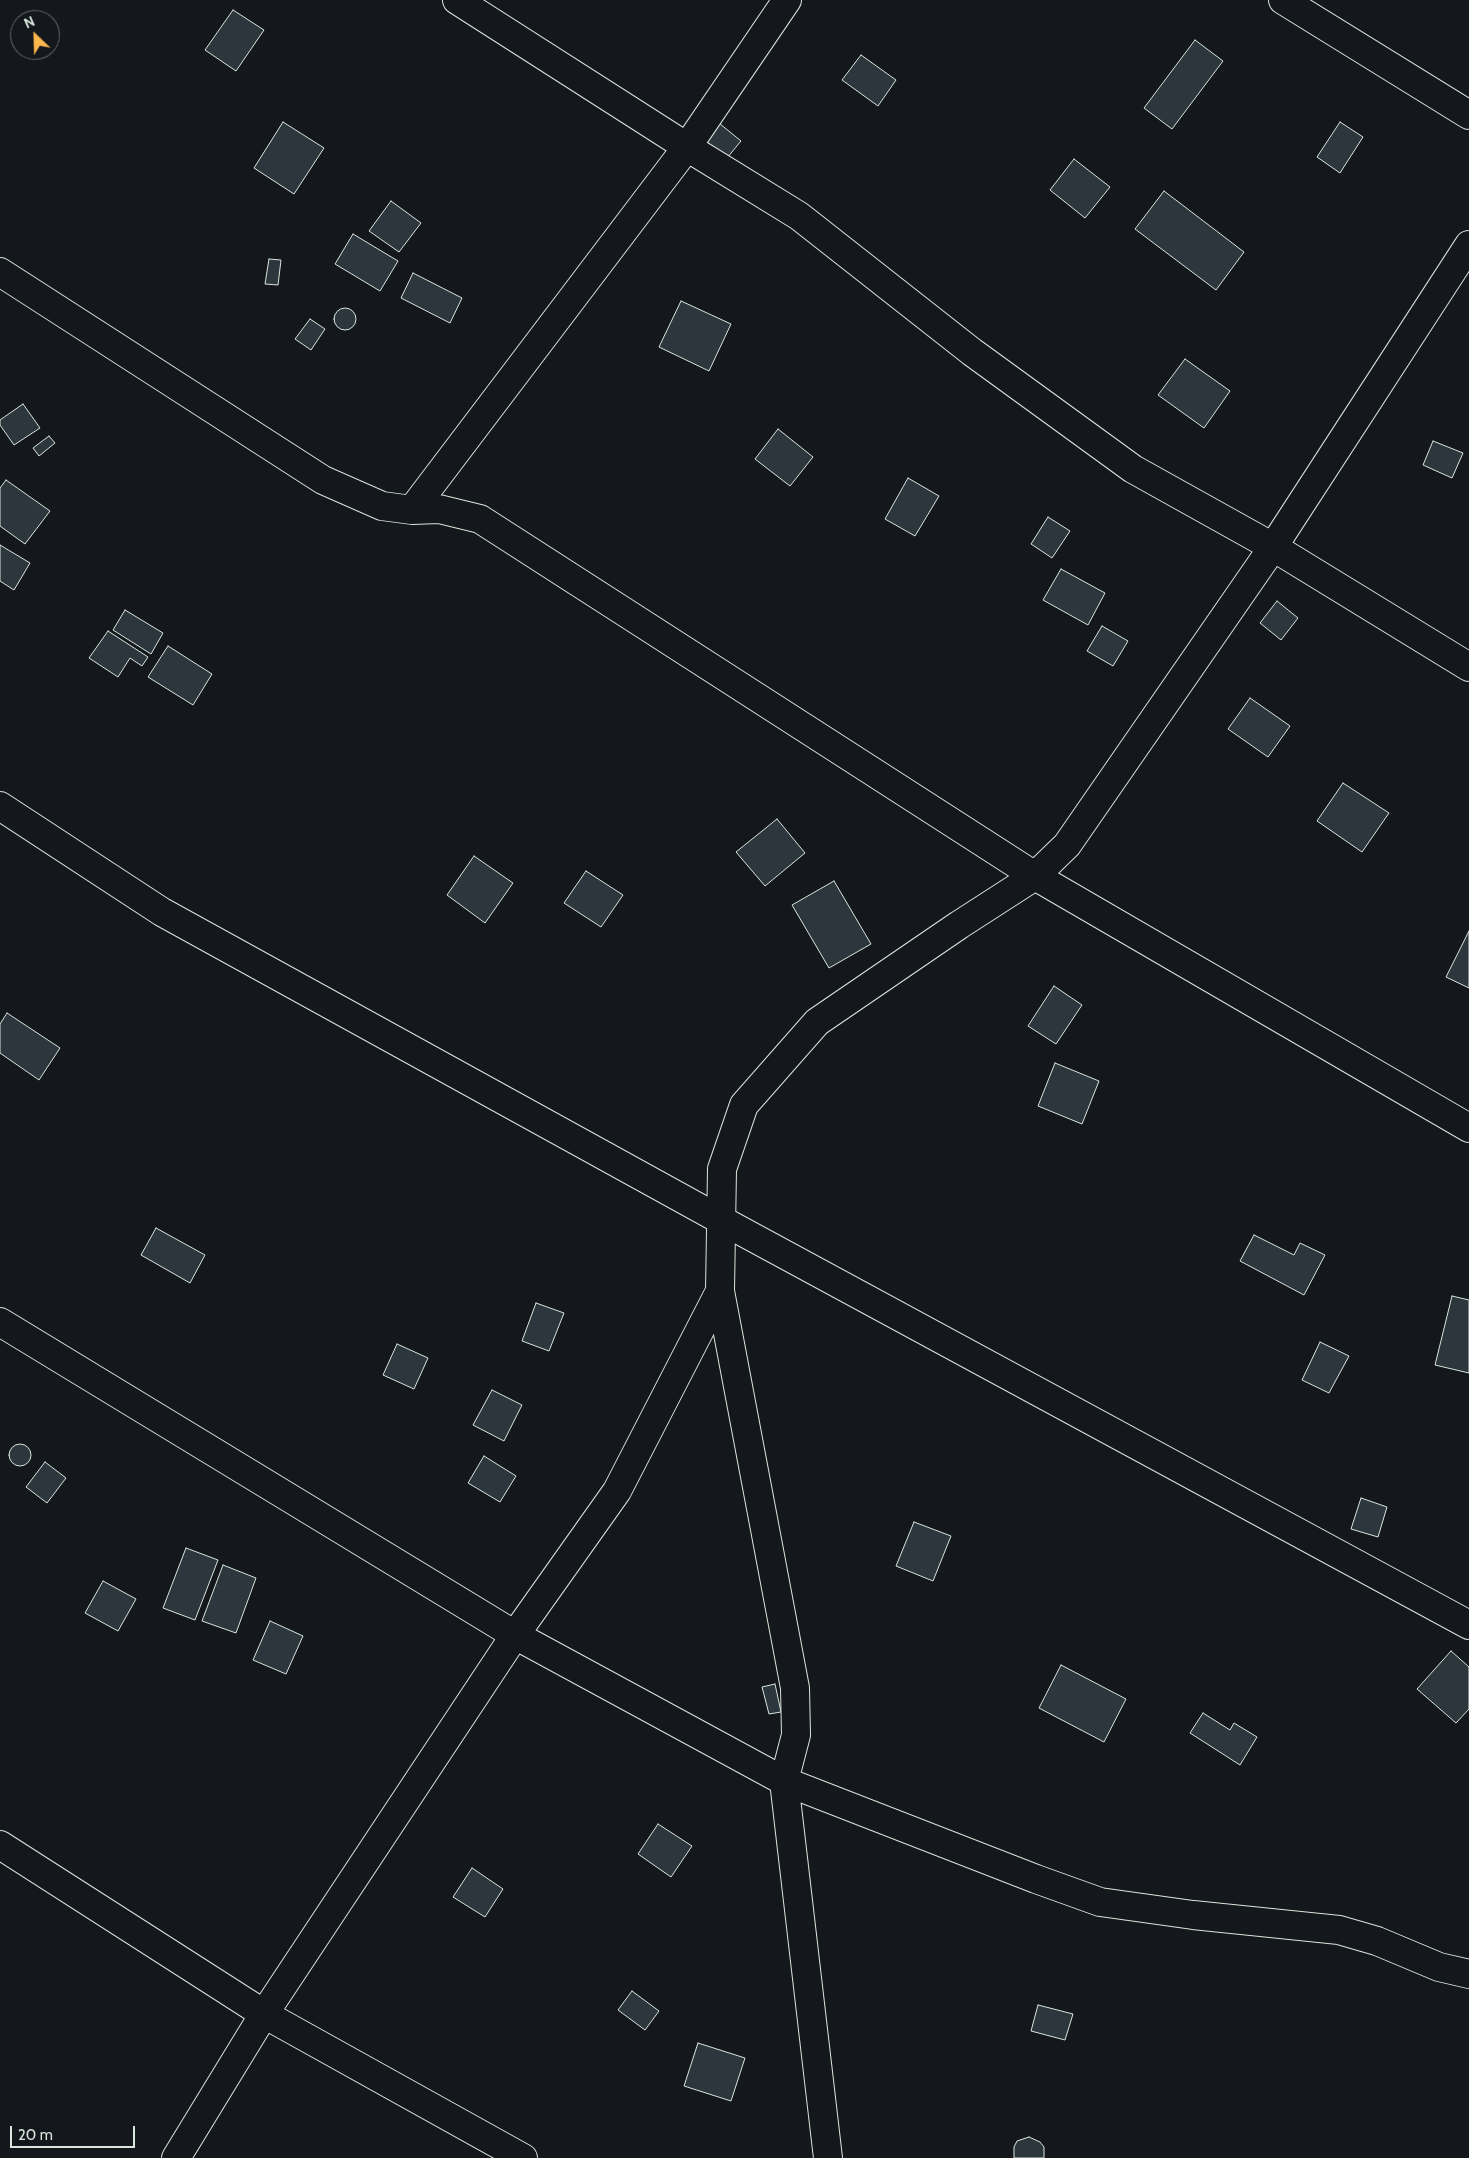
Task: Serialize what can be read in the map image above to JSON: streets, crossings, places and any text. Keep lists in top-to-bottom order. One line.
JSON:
{"scale_bar":"20 m","north":"top left"}
